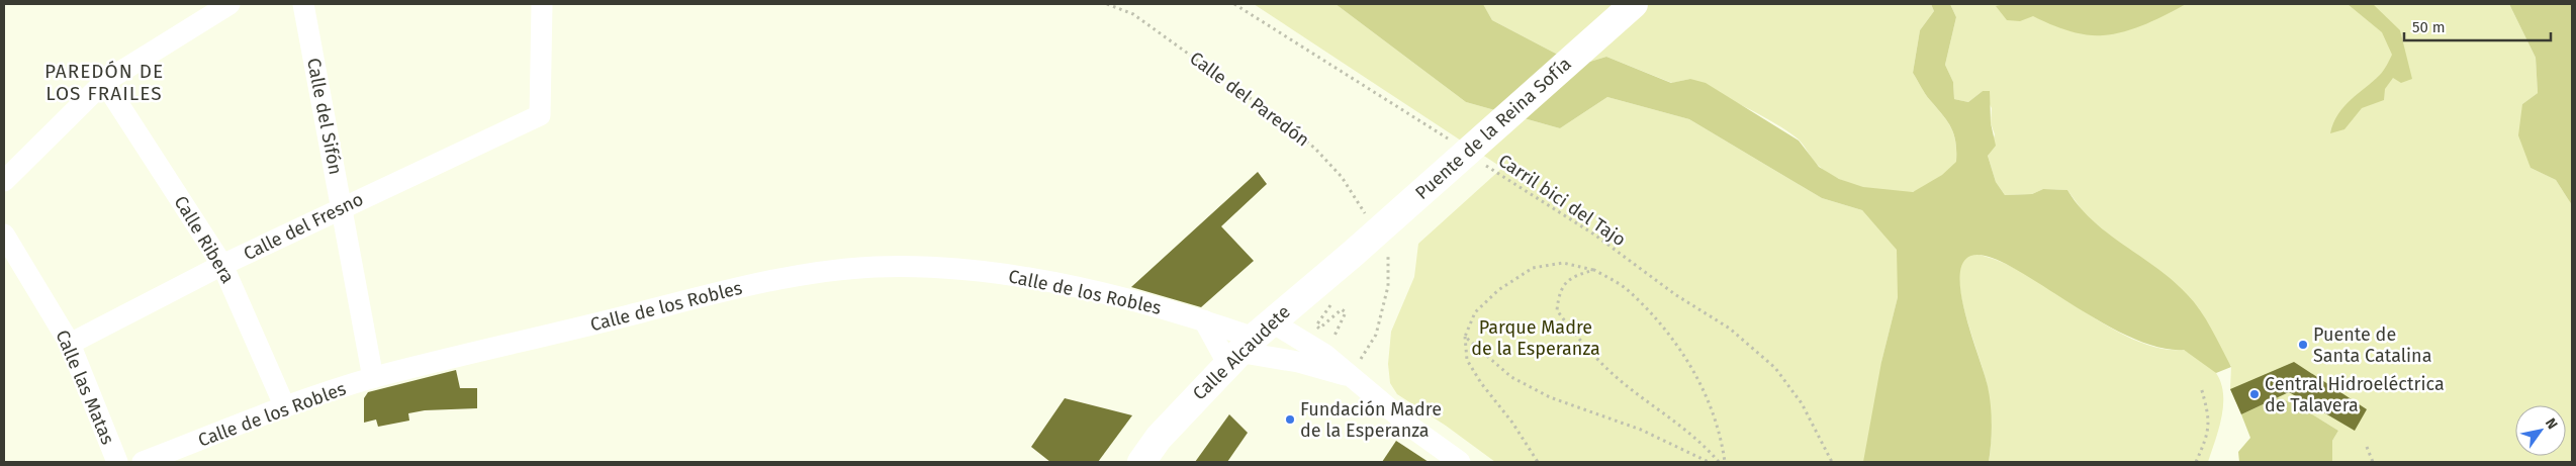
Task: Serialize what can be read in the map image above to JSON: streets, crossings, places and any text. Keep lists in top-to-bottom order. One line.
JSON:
{"streets":{"main road":["Puente de la Reina Sofía","Calle Alcaudete"],"street":["Calle del Sifón","Calle del Fresno","Calle Ribera","Calle de los Robles","Calle las Matas"],"path":["Calle del Paredón","Carril bici del Tajo"]},"crossings":[["Calle del Sifón","Calle del Fresno"],["Calle del Sifón","Calle de los Robles"],["Puente de la Reina Sofía","Calle Alcaudete"],["Calle del Fresno","Calle Ribera"],["Calle del Fresno","Calle las Matas"],["Calle Ribera","Calle de los Robles"],["Calle de los Robles","Calle Alcaudete"]],"districts":["PAREDÓN DE LOS FRAILES"],"parks":["Parque Madre de la Esperanza"],"places":["Puente de Santa Catalina","Central Hidroeléctrica de Talavera","Fundación Madre de la Esperanza"],"scale_bar":"50 m","north":"top right"}
